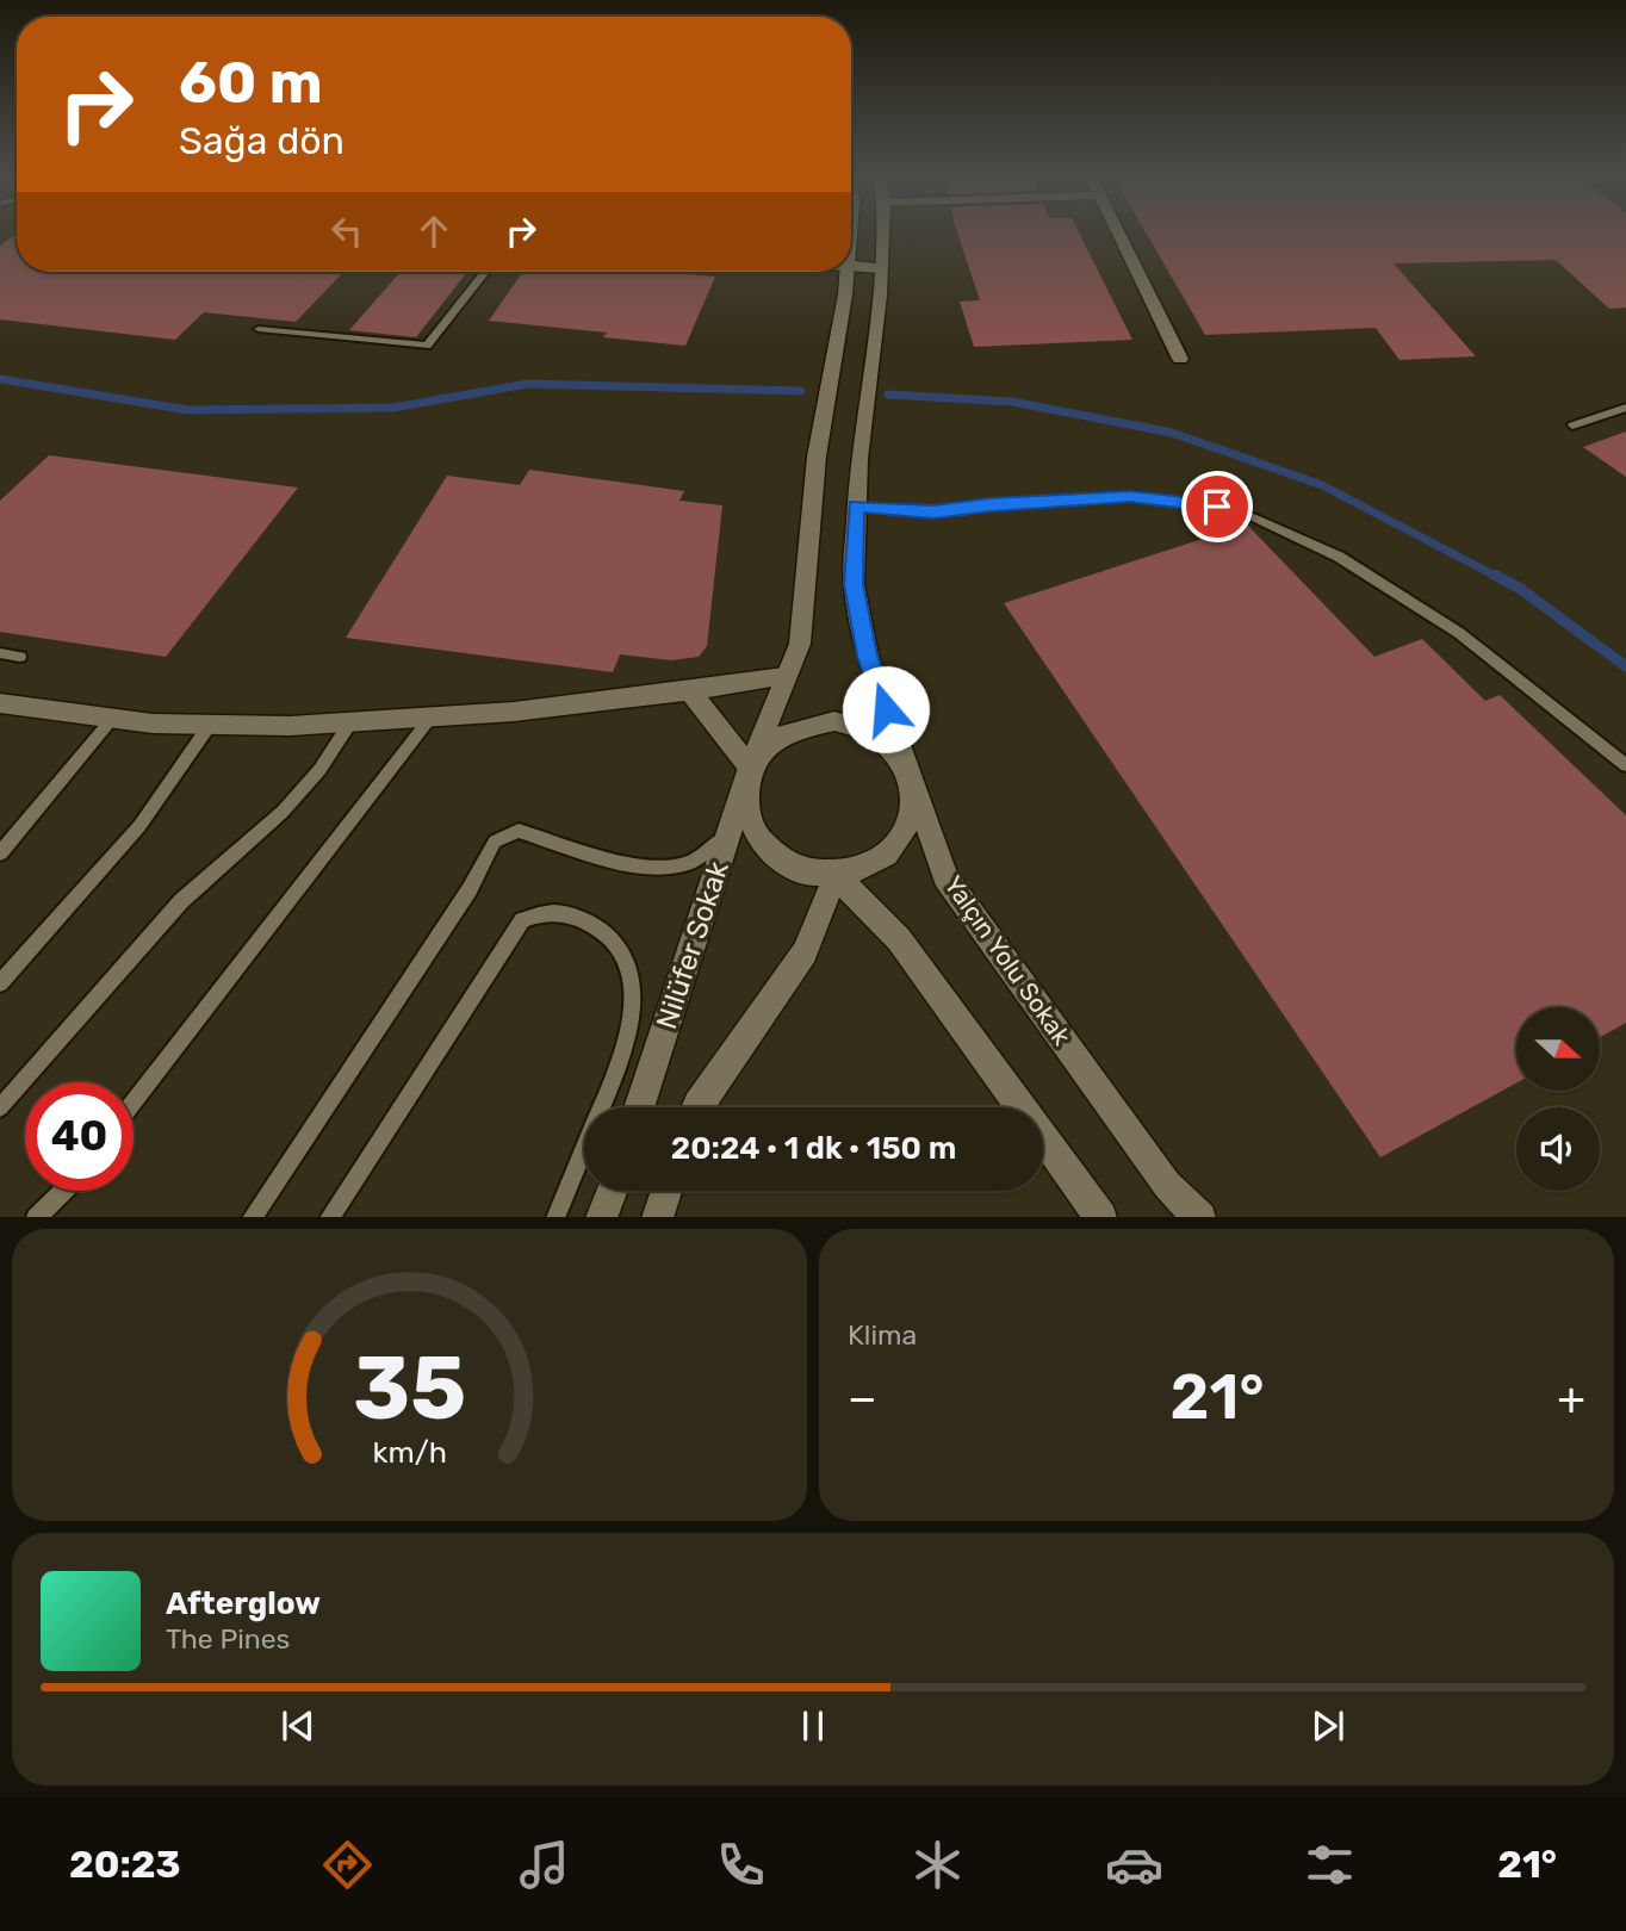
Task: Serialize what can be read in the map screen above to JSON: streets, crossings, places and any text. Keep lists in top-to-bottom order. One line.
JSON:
{"streets":{"street":["Nilüfer Sokak","Yalçın Yolu Sokak"]},"crossings":[["Nilüfer Sokak","Yalçın Yolu Sokak"]],"north":"right","page":{"turn":["60 m","Sağa dön"],"limit":"40","trip":"20:24 · 1 dk · 150 m","tile":"Klima","heat":["−","21°","+"],"song":["Afterglow","The Pines"],"tabs":["20:23","21°"],"gauge":["35","km/h"]}}
